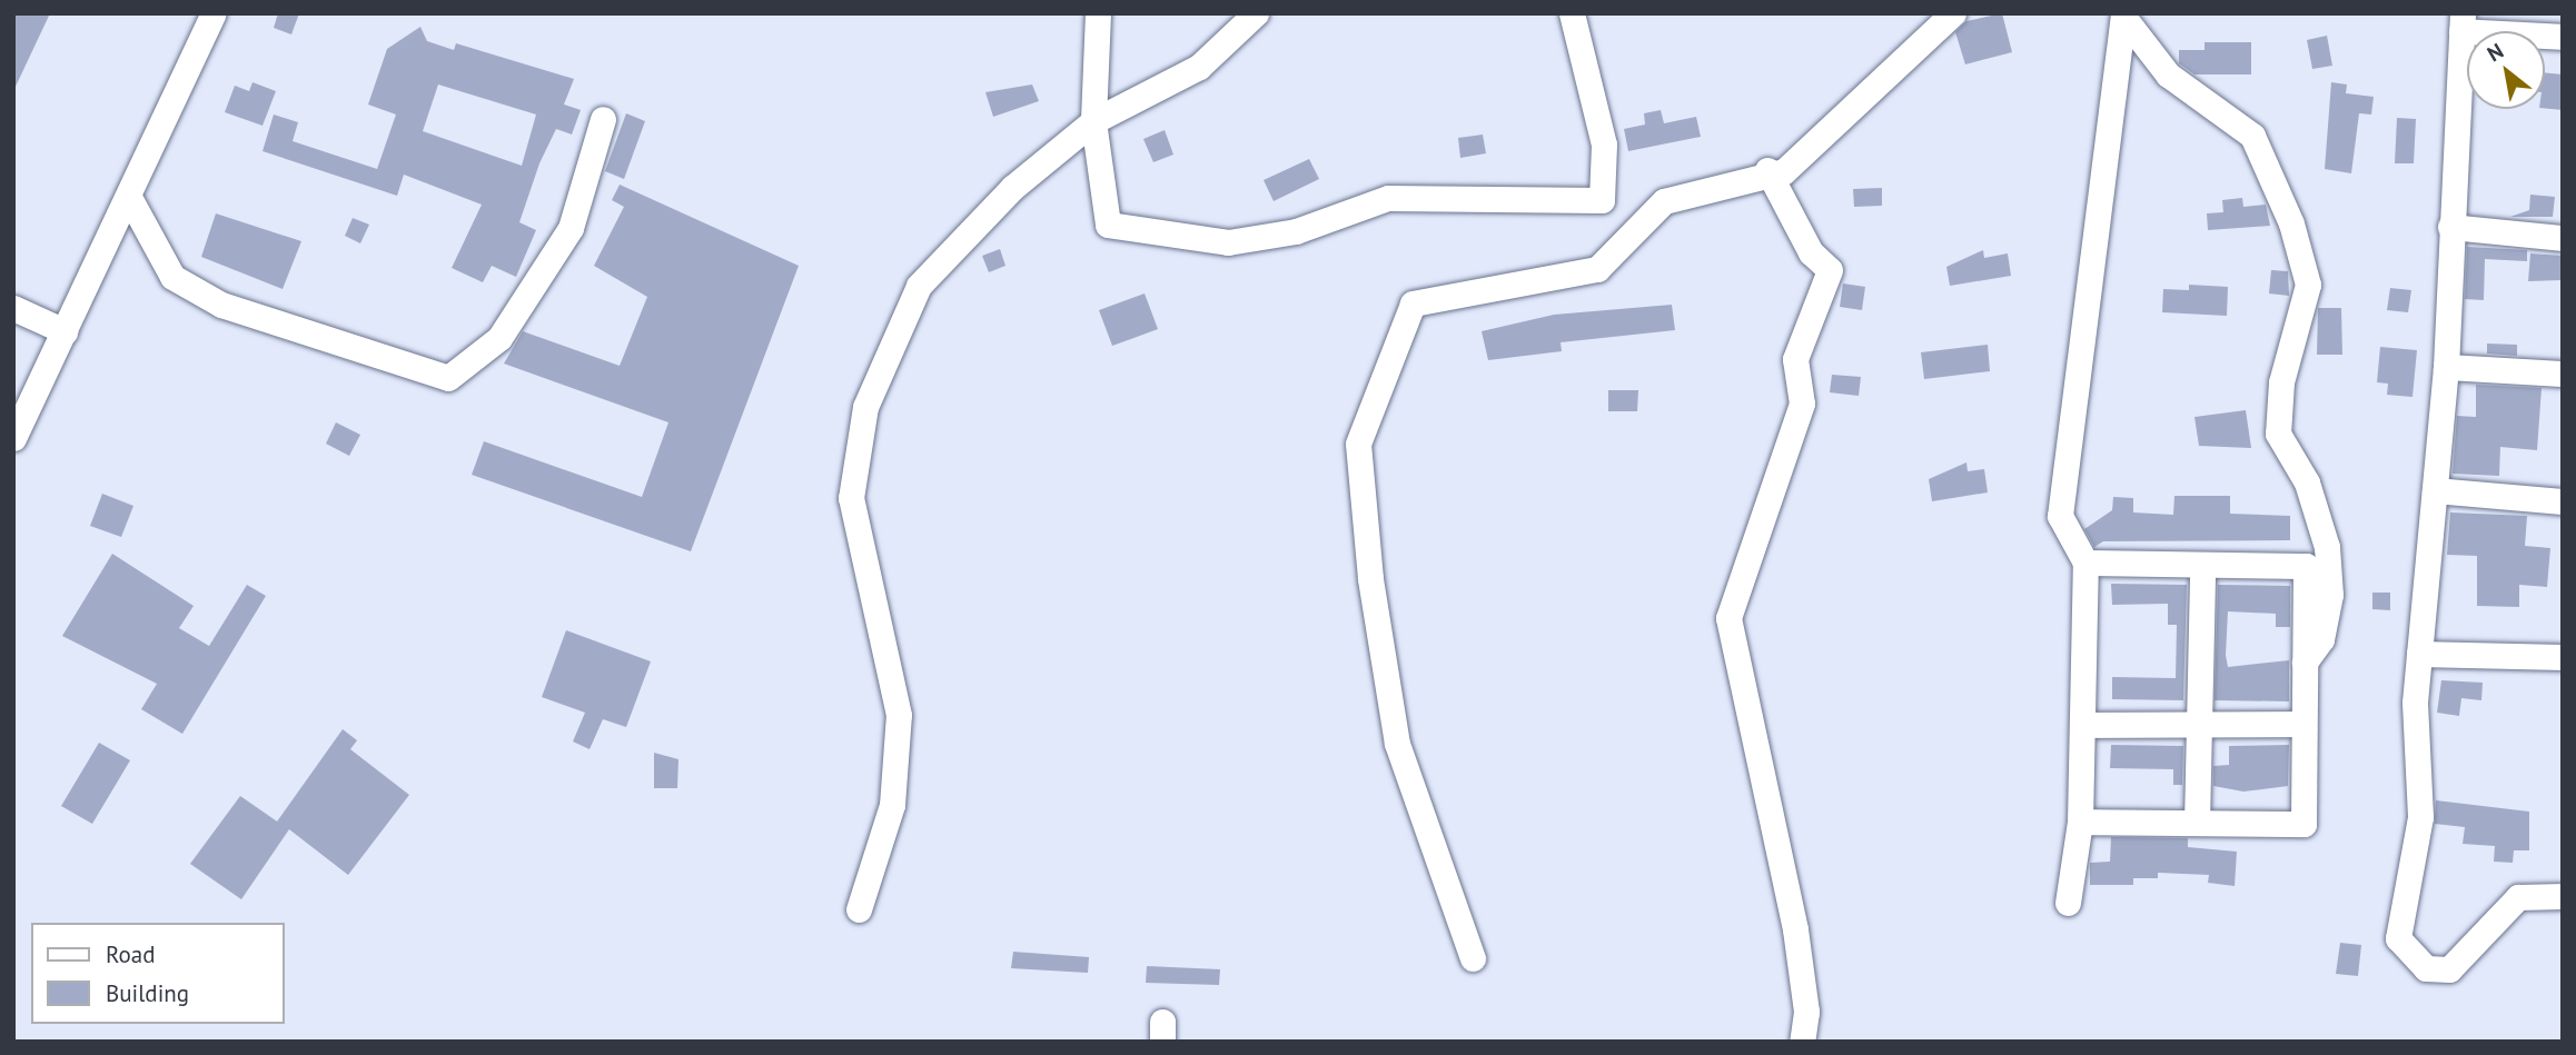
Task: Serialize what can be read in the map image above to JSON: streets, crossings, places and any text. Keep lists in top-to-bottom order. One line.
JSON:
{"legend":["Road","Building"],"north":"top left"}
